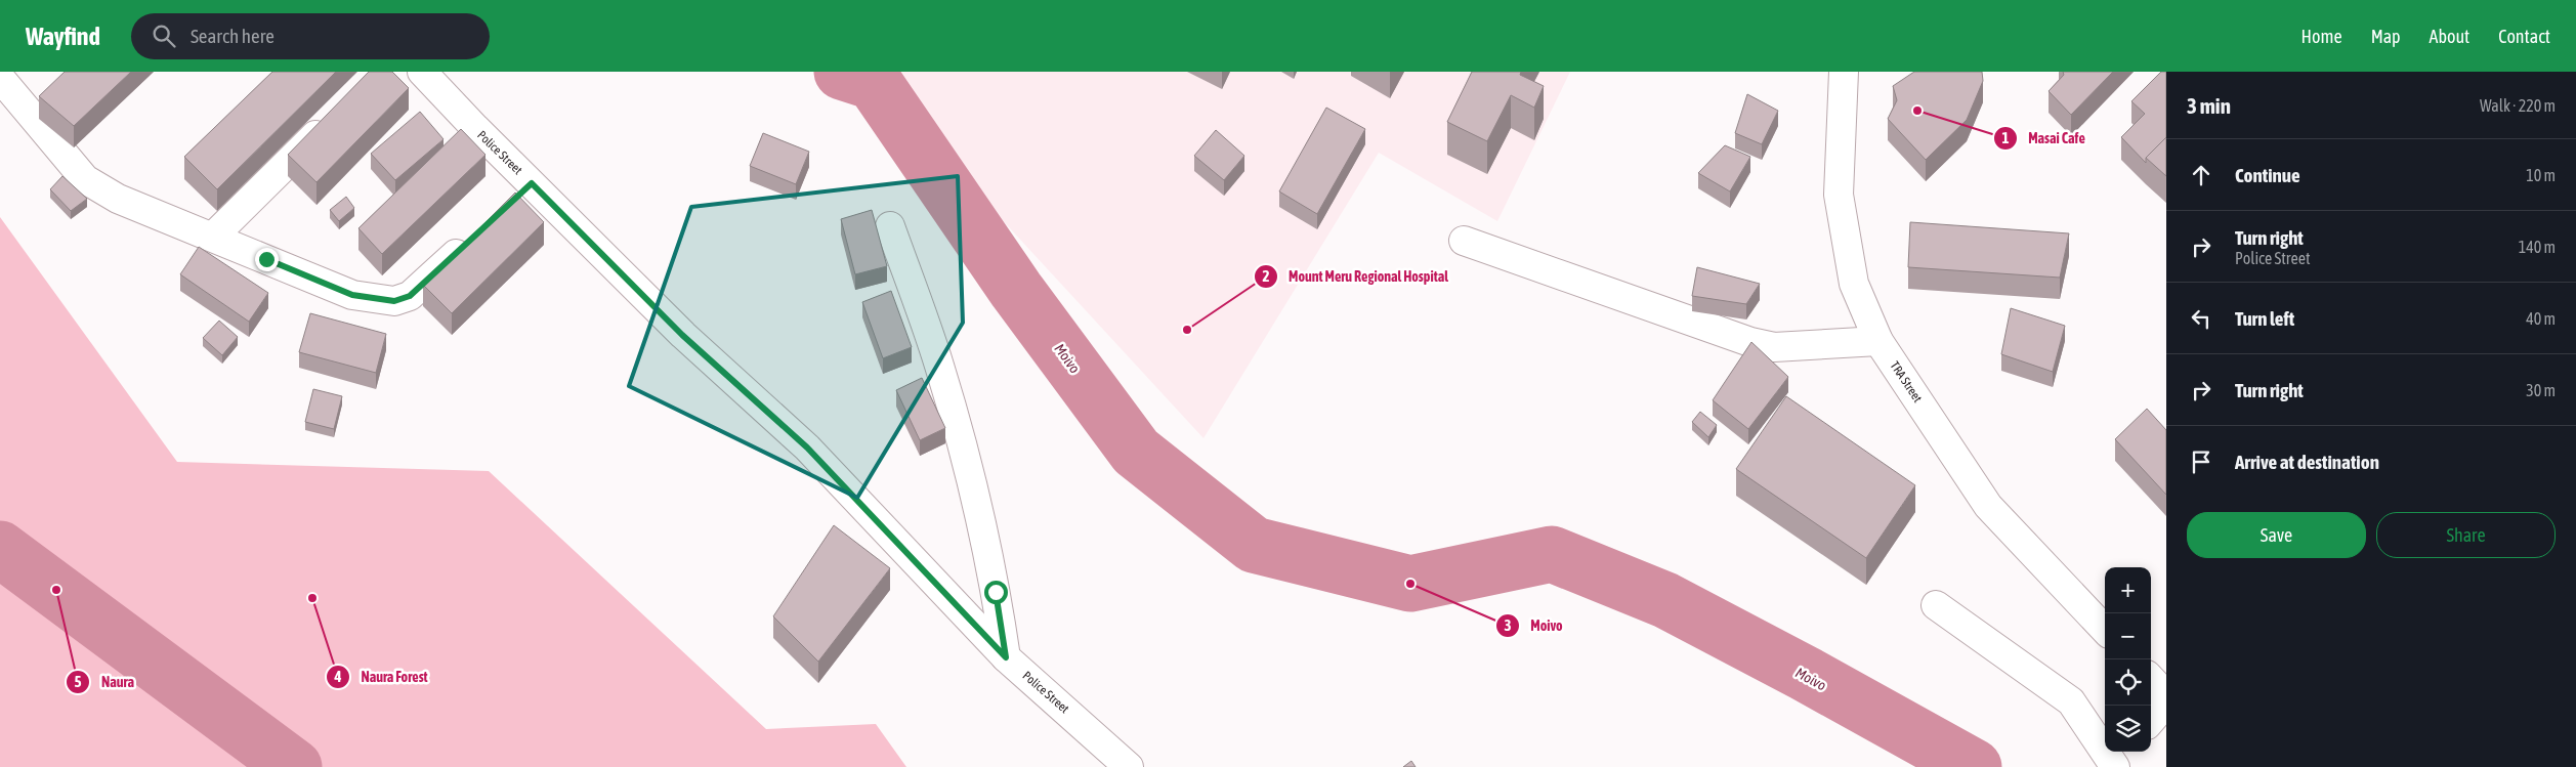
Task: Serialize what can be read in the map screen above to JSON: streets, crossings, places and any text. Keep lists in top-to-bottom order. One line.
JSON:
{"streets":{"street":["Police Street","TRA Street"]},"water":["Moivo"],"places":["Masai Cafe","Mount Meru Regional Hospital","Moivo","Naura","Naura Forest"],"page":{"header":"Wayfind","search":"Search here","nav":["Home","Map","About","Contact"],"heading":["3 min","Walk · 220 m"],"list":[["Continue","10 m"],["Turn right","Police Street","140 m"],["Turn left","40 m"],["Turn right","30 m"],"Arrive at destination"],"buttons":["Save","Share"],"map_buttons":["+","−"]}}
